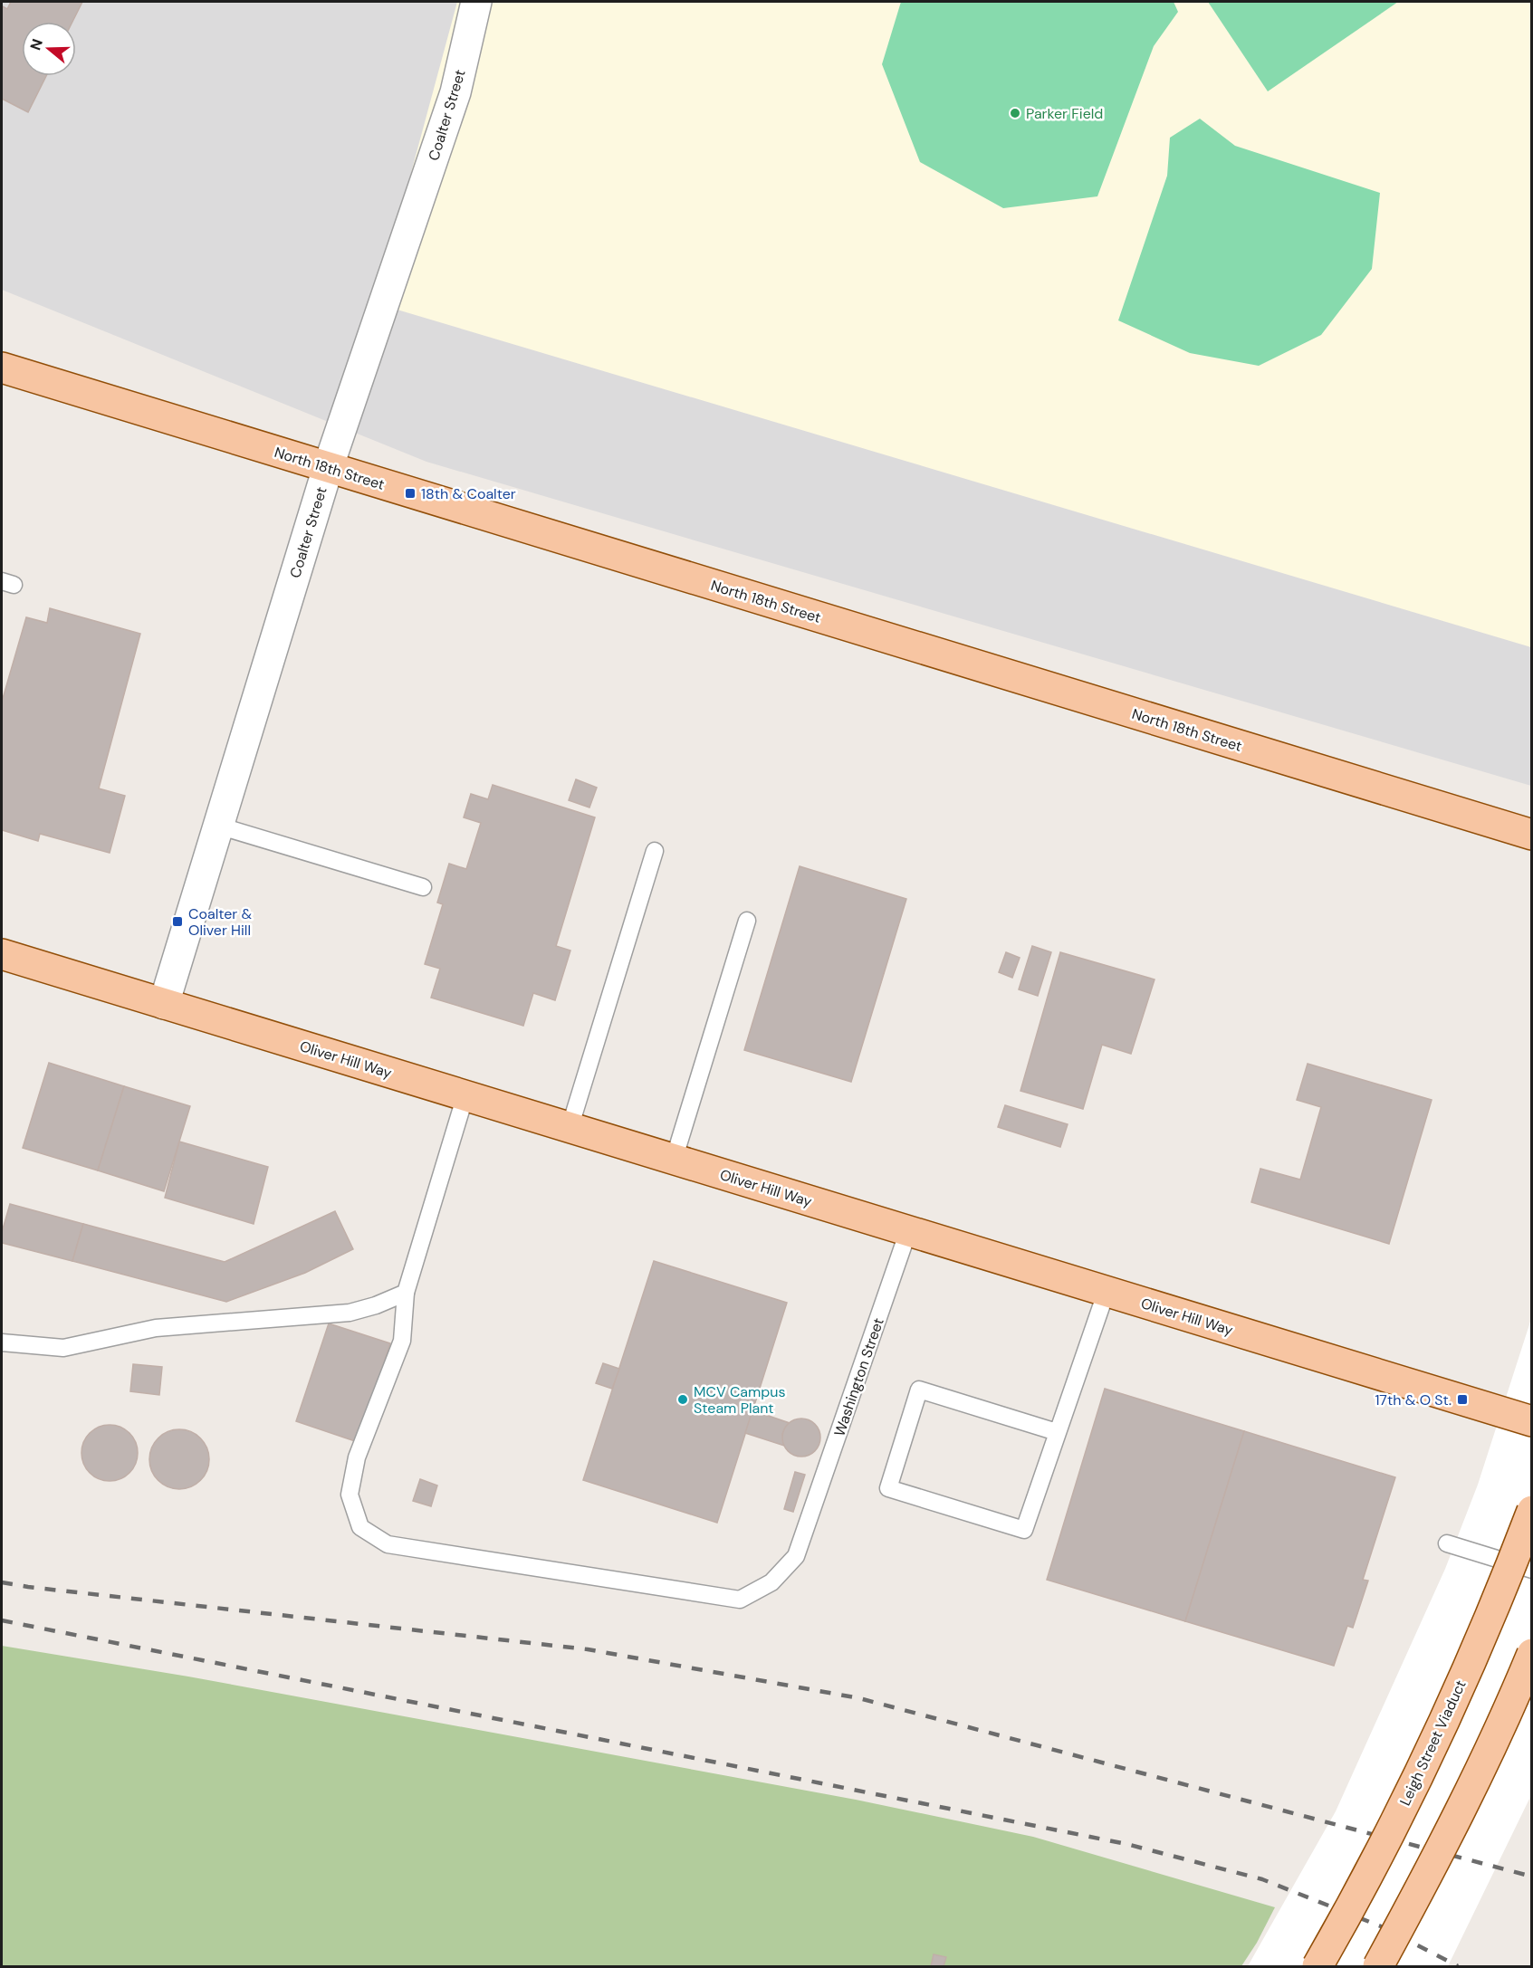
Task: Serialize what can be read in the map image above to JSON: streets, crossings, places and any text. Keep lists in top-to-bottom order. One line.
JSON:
{"streets":{"main road":["North 18th Street","Oliver Hill Way","Leigh Street Viaduct"],"street":["Coalter Street"],"lane":["Washington Street"]},"crossings":[["Coalter Street","North 18th Street"],["Coalter Street","Oliver Hill Way"],["Oliver Hill Way","Washington Street"]],"places":{"other":["Parker Field","MCV Campus Steam Plant"],"transit":["18th & Coalter","Coalter & Oliver Hill","17th & O St."]},"north":"left"}
